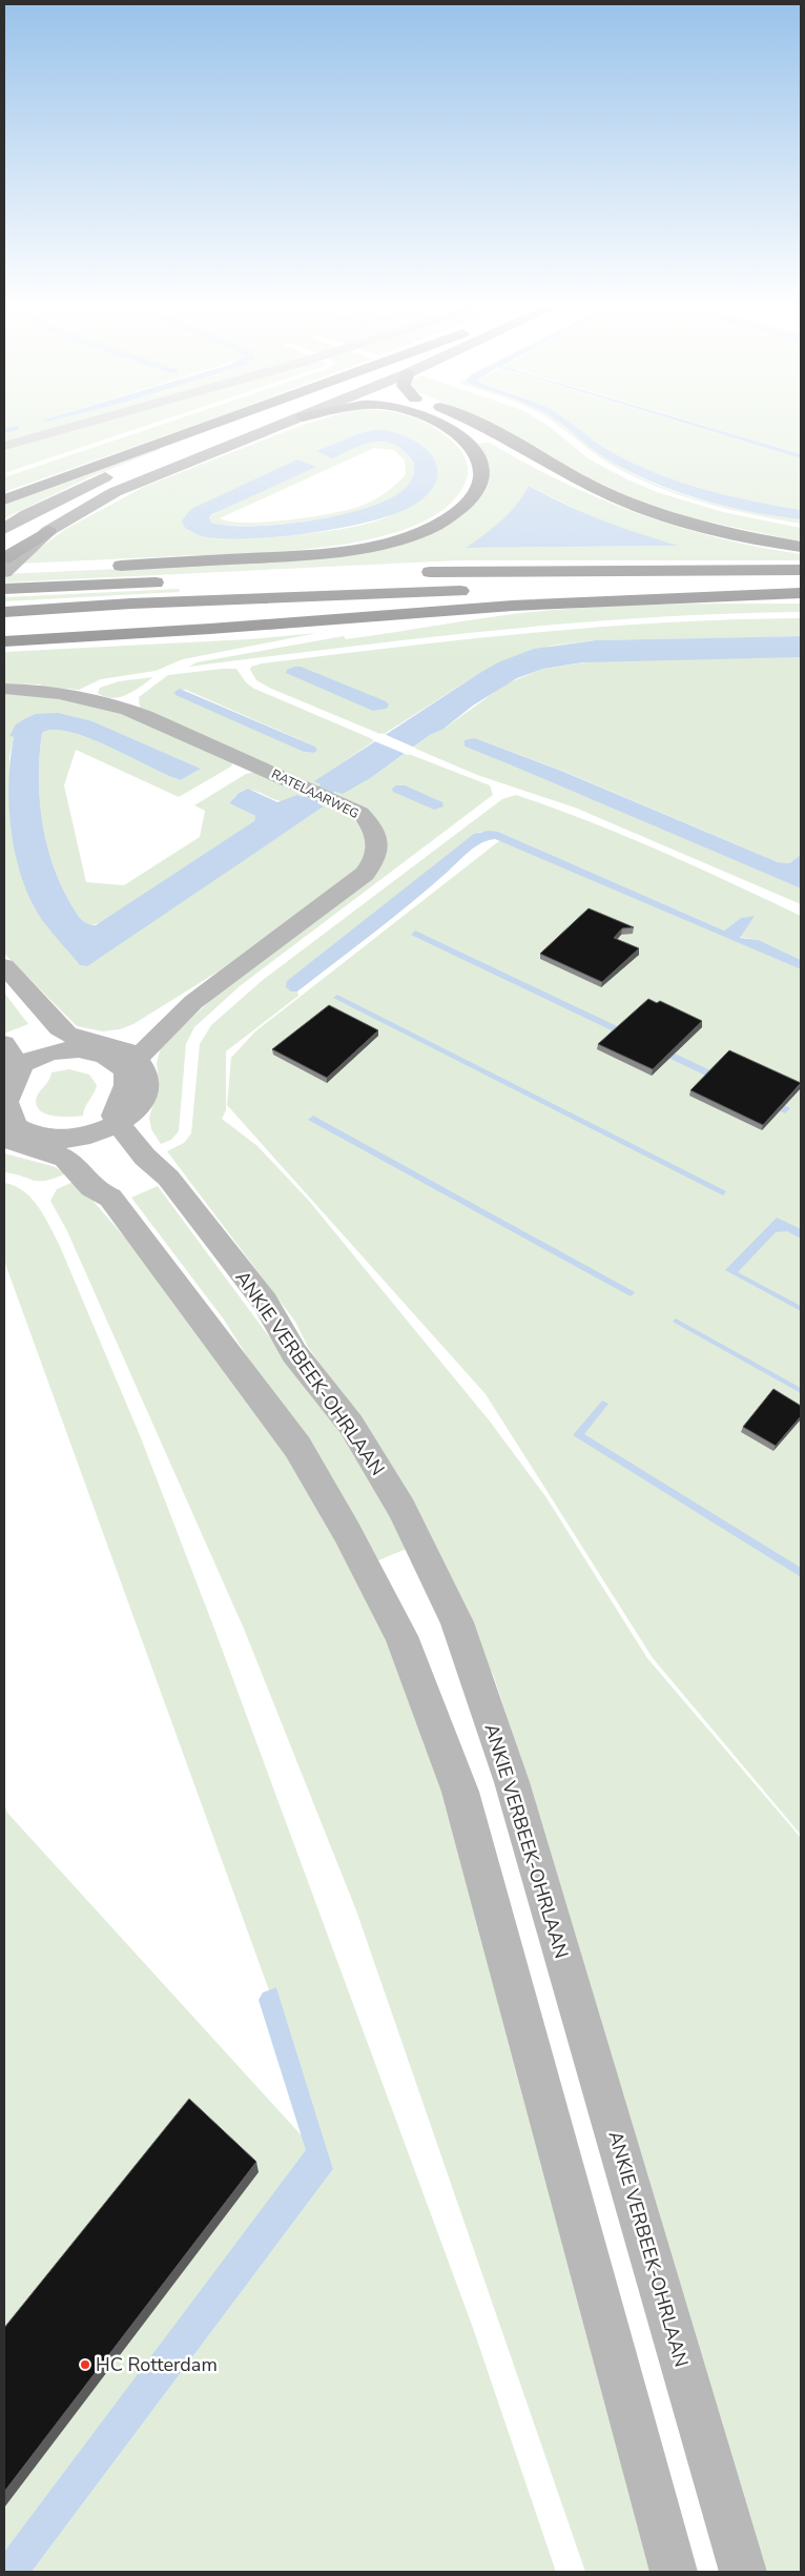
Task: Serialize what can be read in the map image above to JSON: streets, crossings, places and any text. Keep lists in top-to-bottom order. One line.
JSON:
{"streets":{"main road":["RATELAARWEG","ANKIE VERBEEK-OHRLAAN"]},"places":["HC Rotterdam"]}
